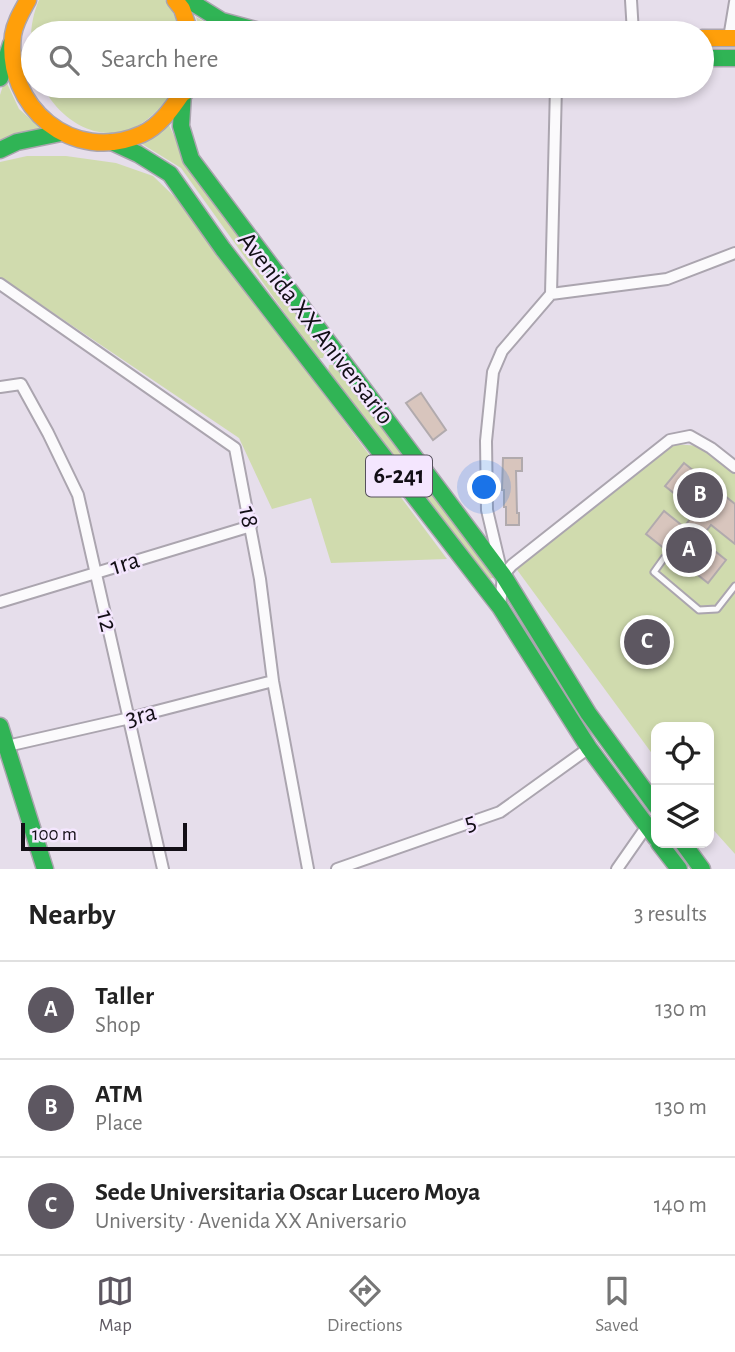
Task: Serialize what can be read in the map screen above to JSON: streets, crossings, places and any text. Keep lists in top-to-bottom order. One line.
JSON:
{"streets":{"main road":["Avenida XX Aniversario","6-241"],"street":["18","1ra","12","3ra","5"]},"crossings":[["Avenida XX Aniversario","6-241"],["Avenida XX Aniversario","5"],["18","1ra"],["18","3ra"],["1ra","12"],["12","3ra"]],"scale_bar":"100 m","page":{"search":"Search here","pins":["B","A","C"],"scale":"100 m","heading":["Nearby","3 results"],"list":[{"mark":"A","name":"Taller","note":"Shop","value":"130 m"},{"mark":"B","name":"ATM","note":"Place","value":"130 m"},{"mark":"C","name":"Sede Universitaria Oscar Lucero Moya","note":"University · Avenida XX Aniversario","value":"140 m"}],"nav":["Map","Directions","Saved"]}}
